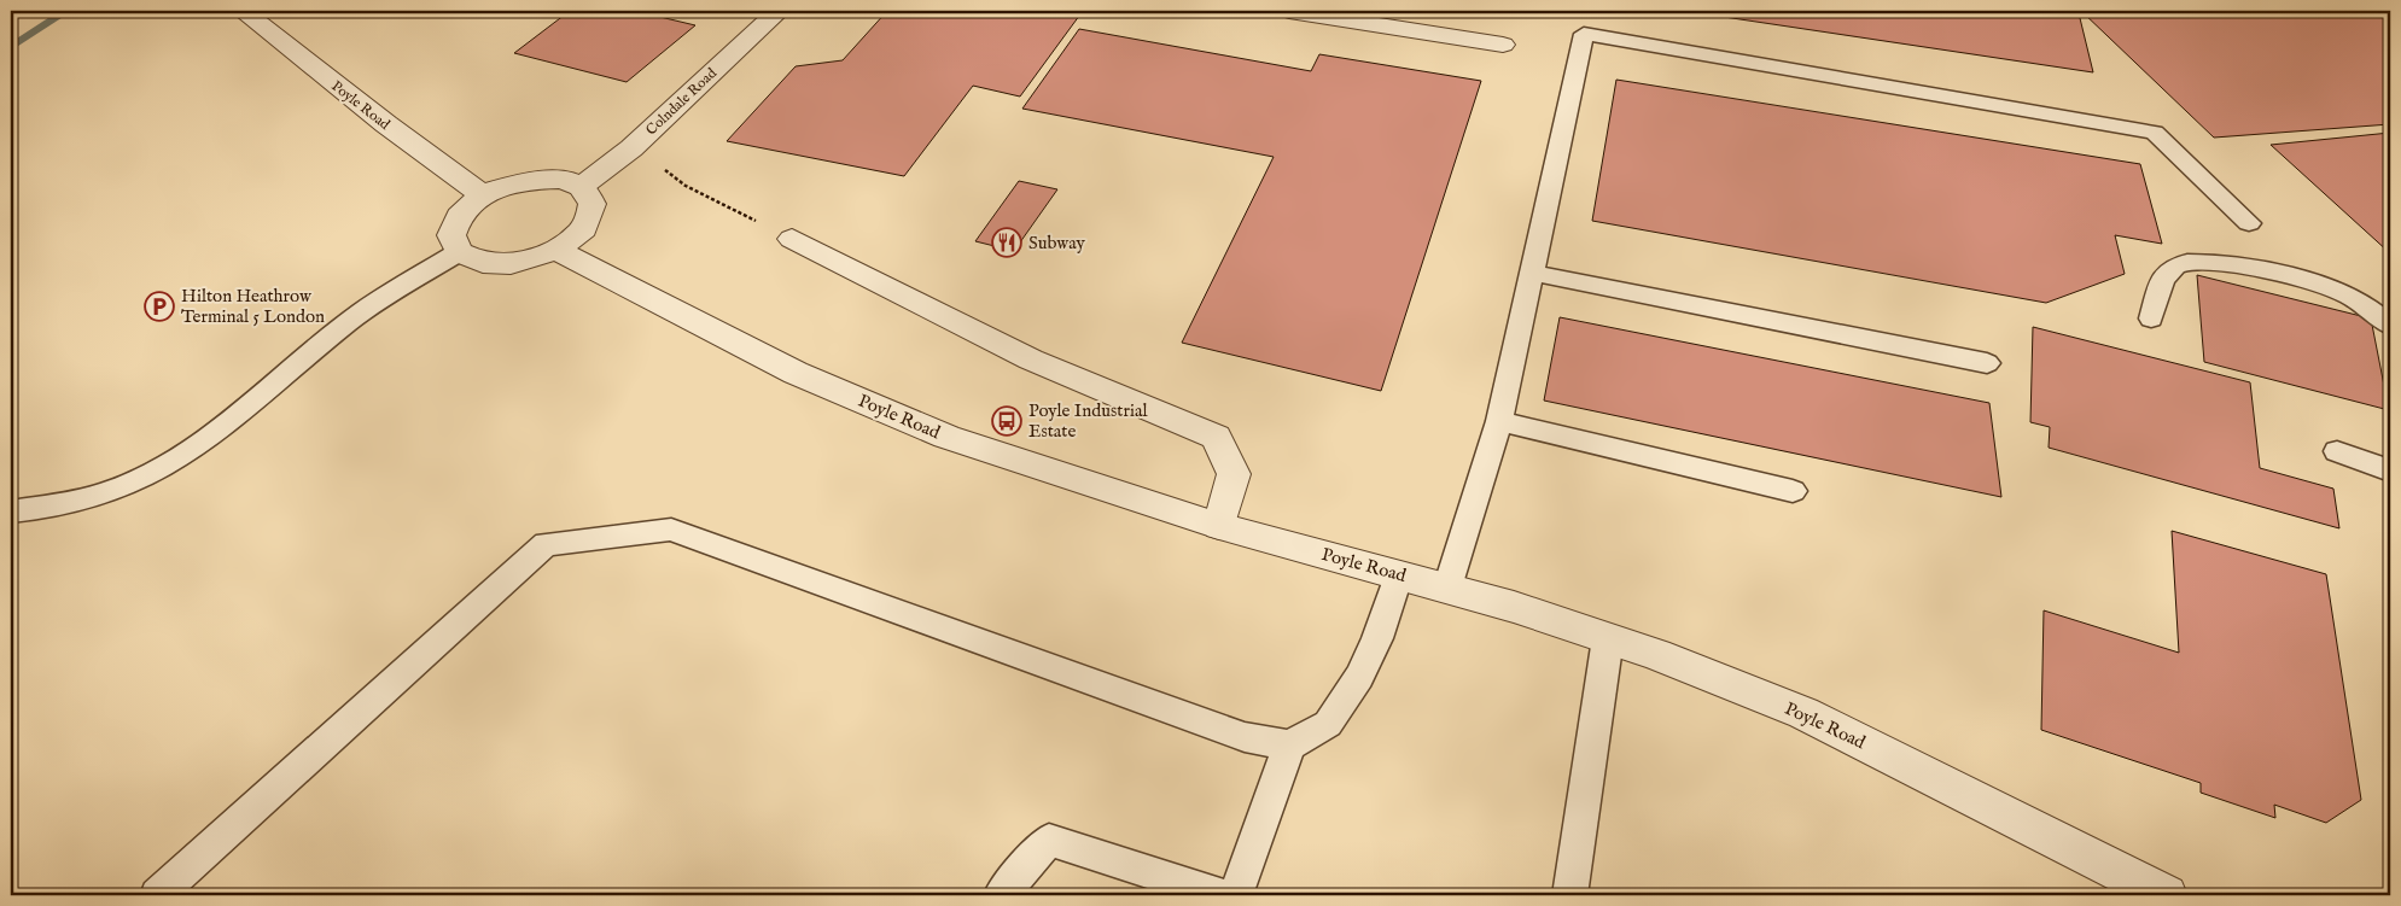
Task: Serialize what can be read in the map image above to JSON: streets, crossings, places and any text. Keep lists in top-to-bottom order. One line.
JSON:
{"streets":{"street":["Colndale Road","Poyle Road"]},"places":{"restaurant":["Subway"],"parking":["Hilton Heathrow Terminal 5 London"],"bus stop":["Poyle Industrial Estate"]}}
